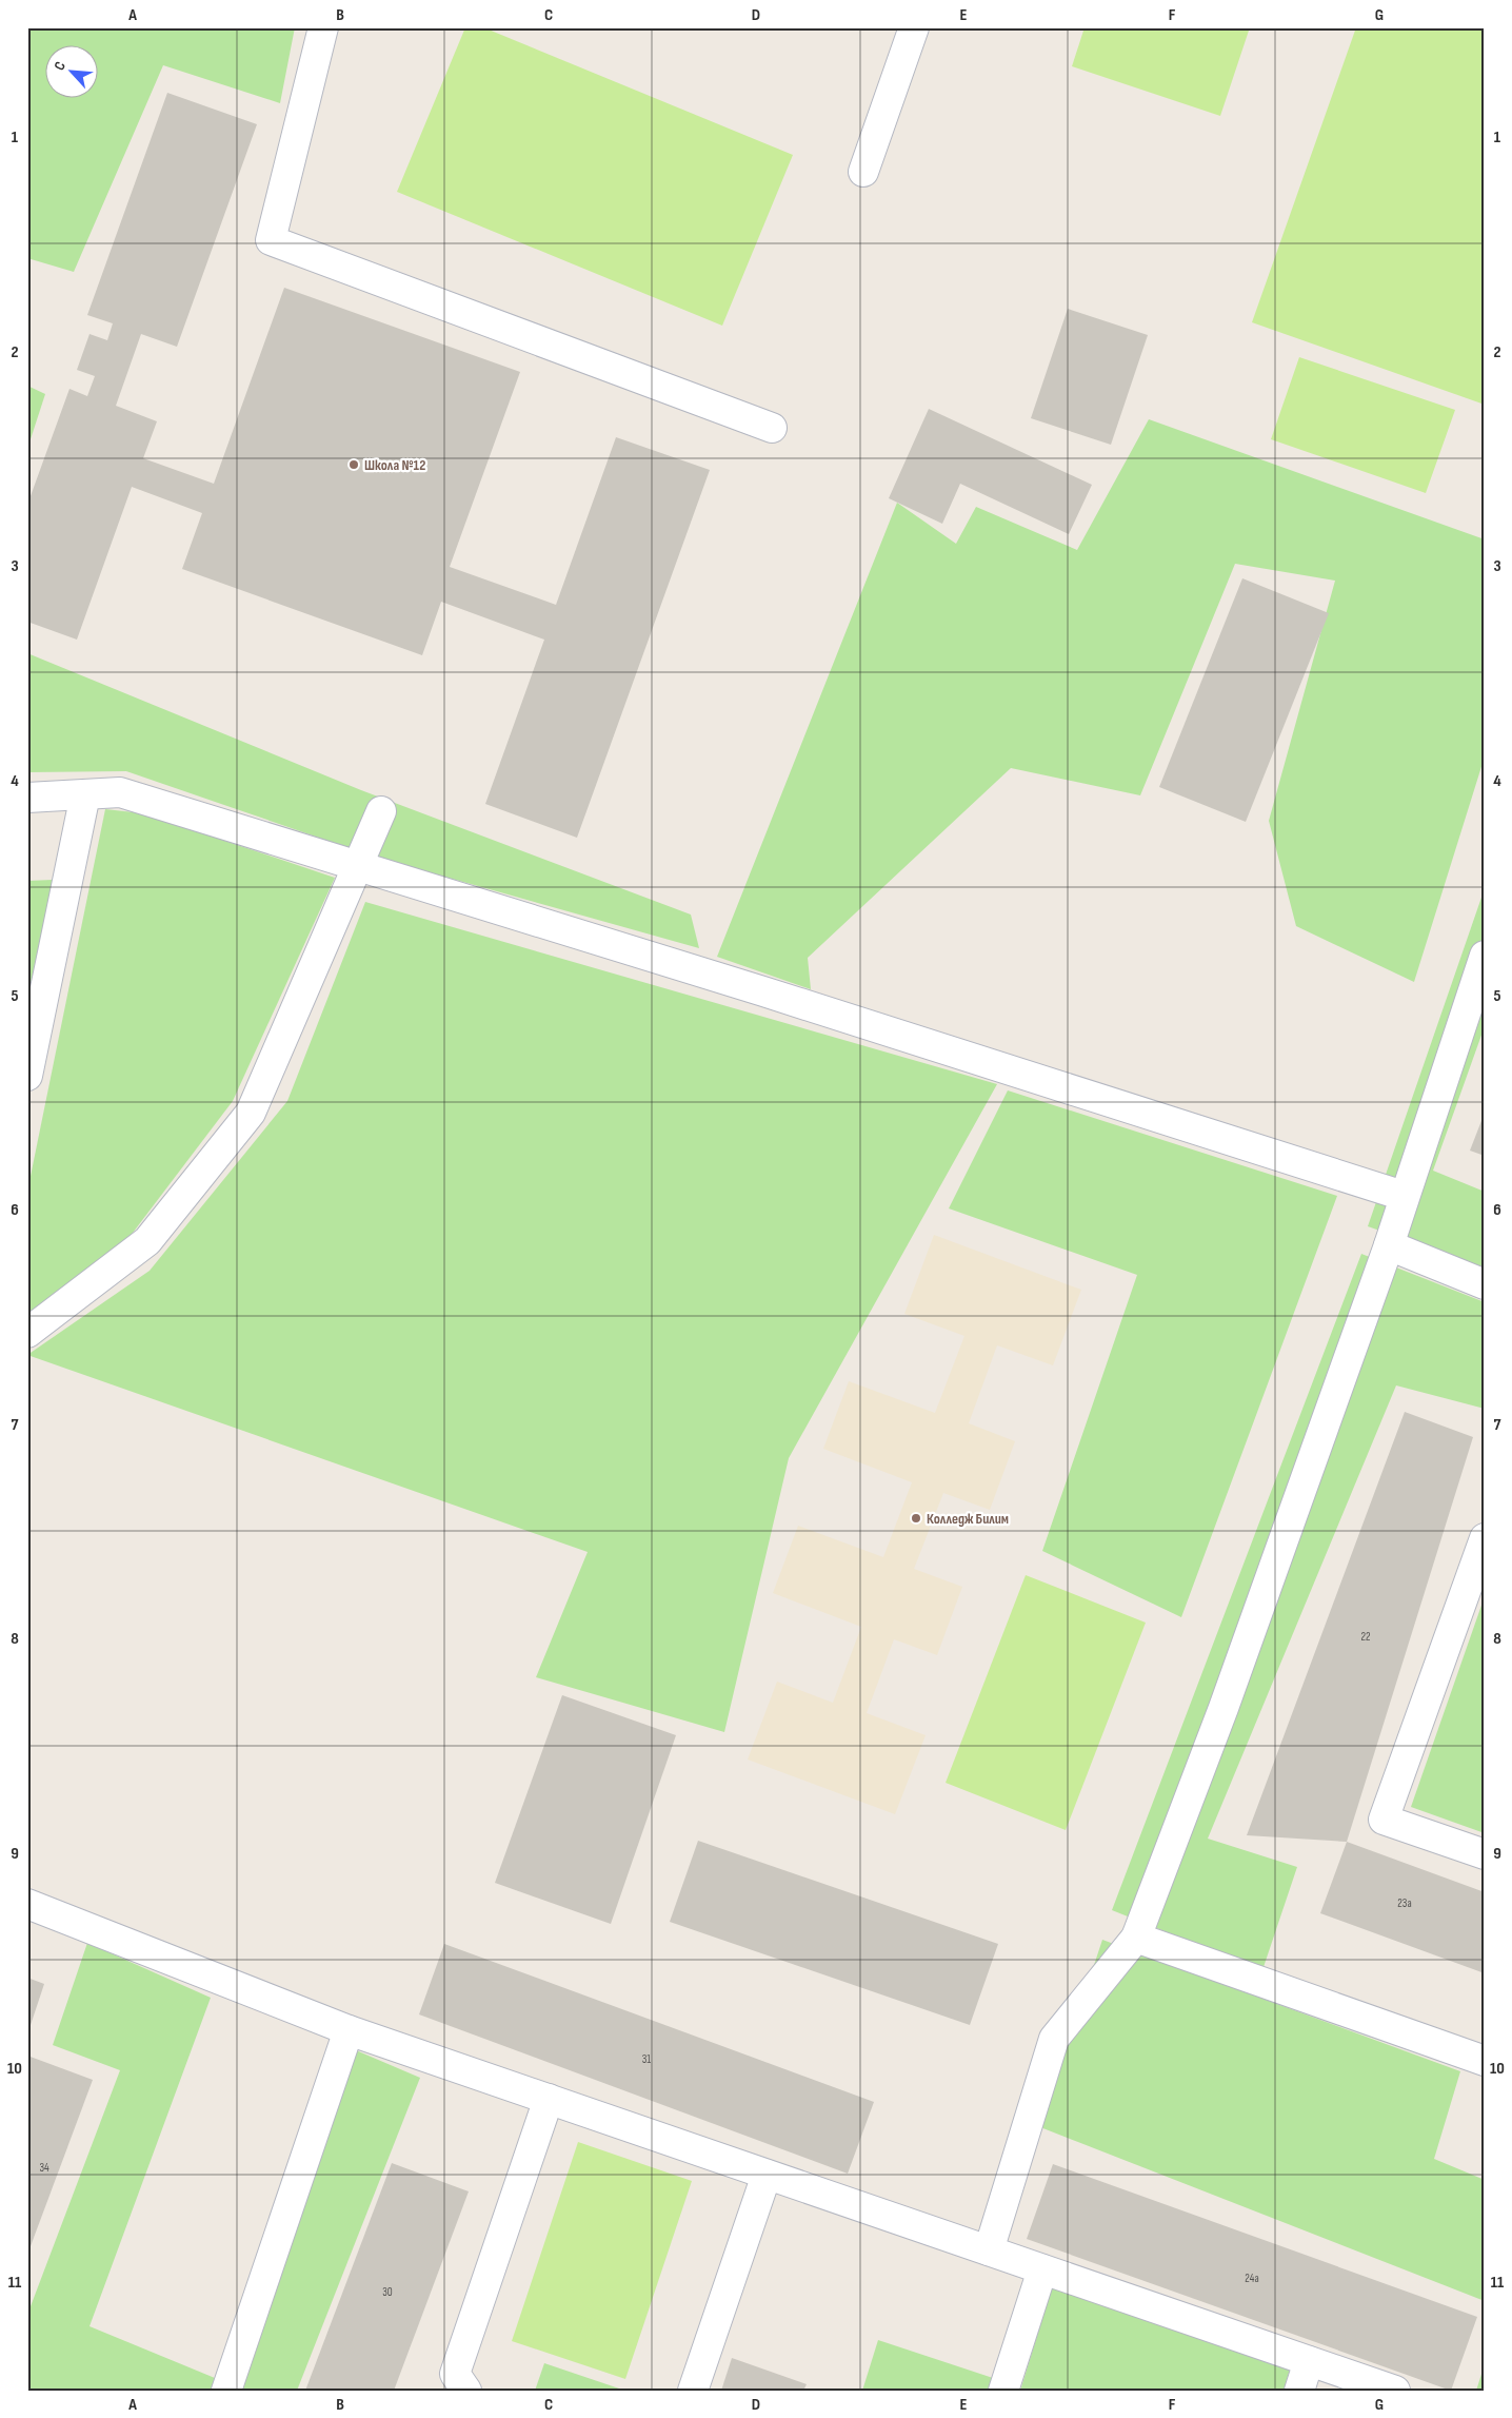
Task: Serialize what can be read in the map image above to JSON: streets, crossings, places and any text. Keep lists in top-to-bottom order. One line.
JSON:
{"places":["Школа №12","Колледж Билим"],"house_numbers":["22","23а","31","34","24а","30"],"north":"top left","grid":{"columns":["A","B","C","D","E","F","G"],"rows":["1","2","3","4","5","6","7","8","9","10","11"]}}
